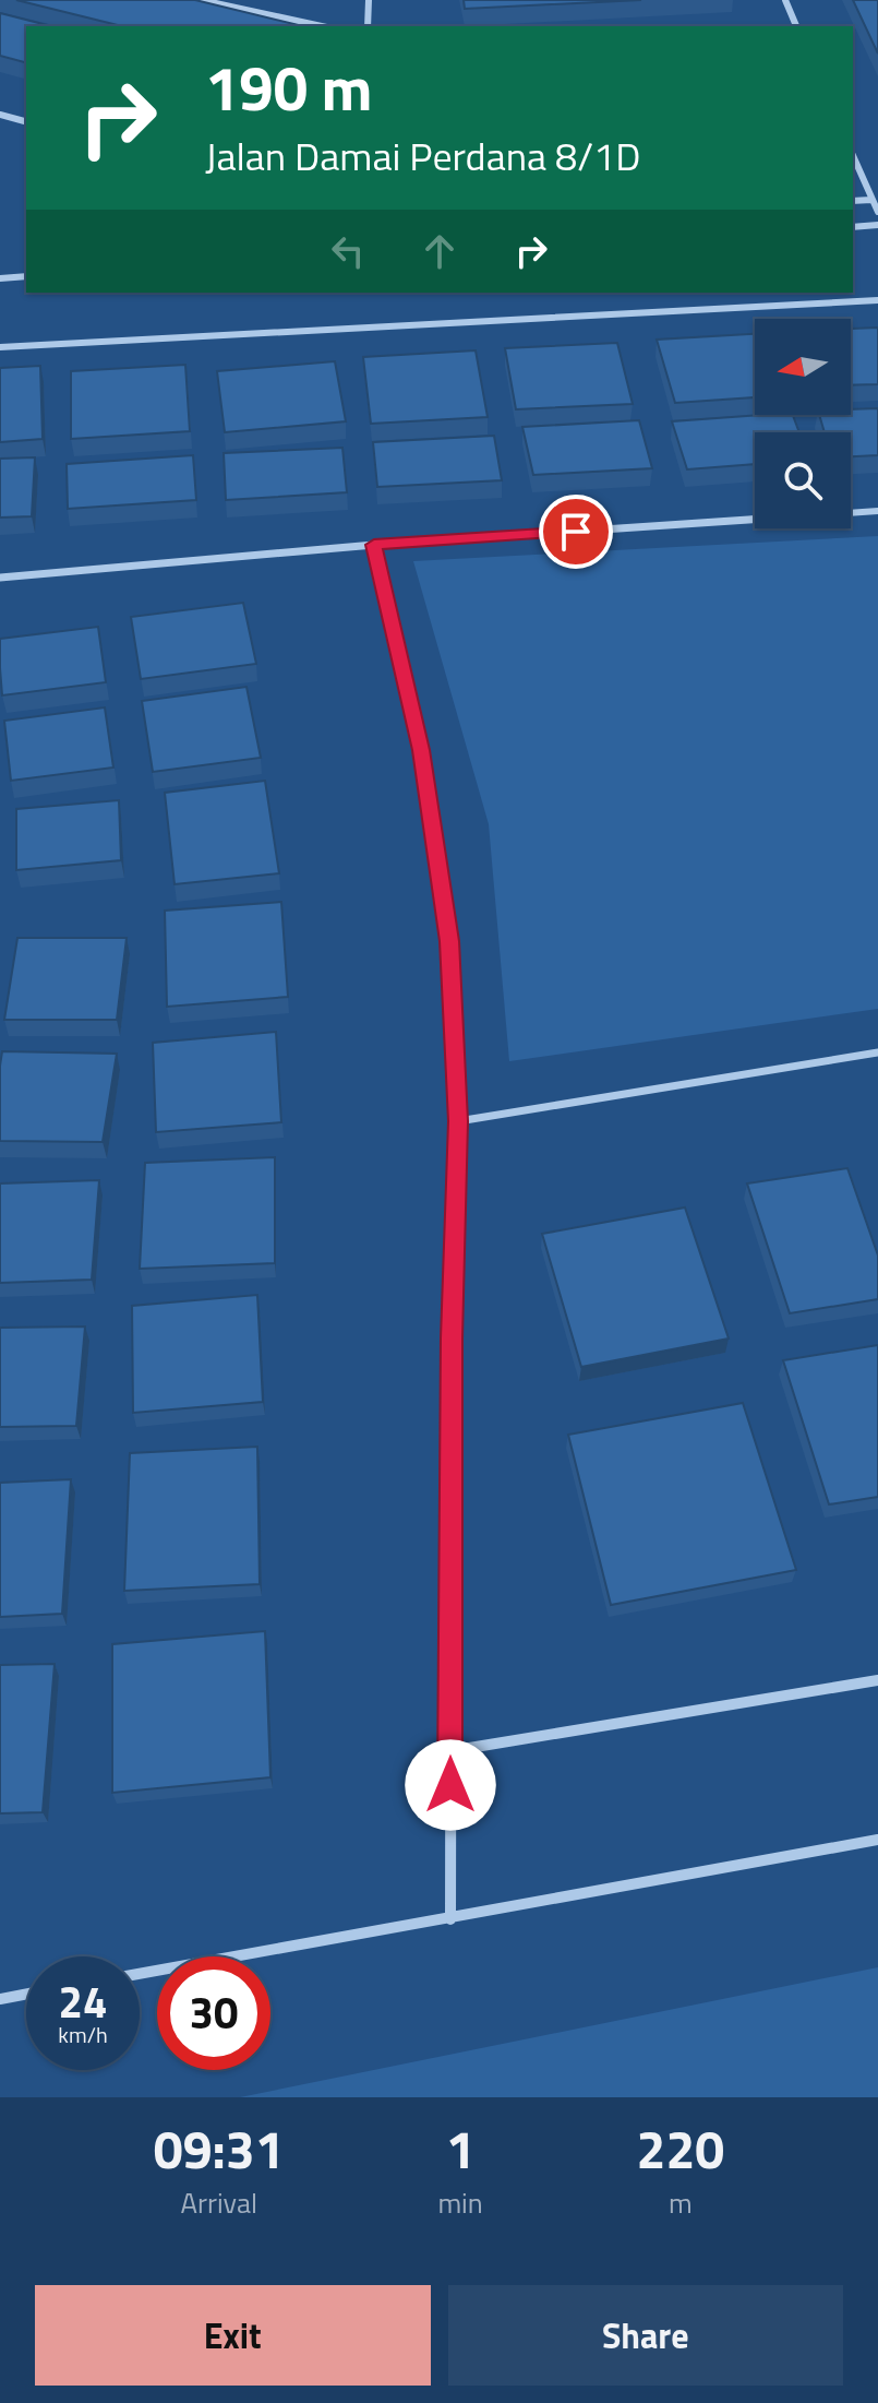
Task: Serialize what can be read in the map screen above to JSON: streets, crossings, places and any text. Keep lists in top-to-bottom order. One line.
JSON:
{"north":"left","page":{"turn":["190 m","Jalan Damai Perdana 8/1D"],"speed":"24 km/h","limit":"30","eta":["09:31","Arrival","1","min","220","m"],"buttons":["Exit","Share"]}}
